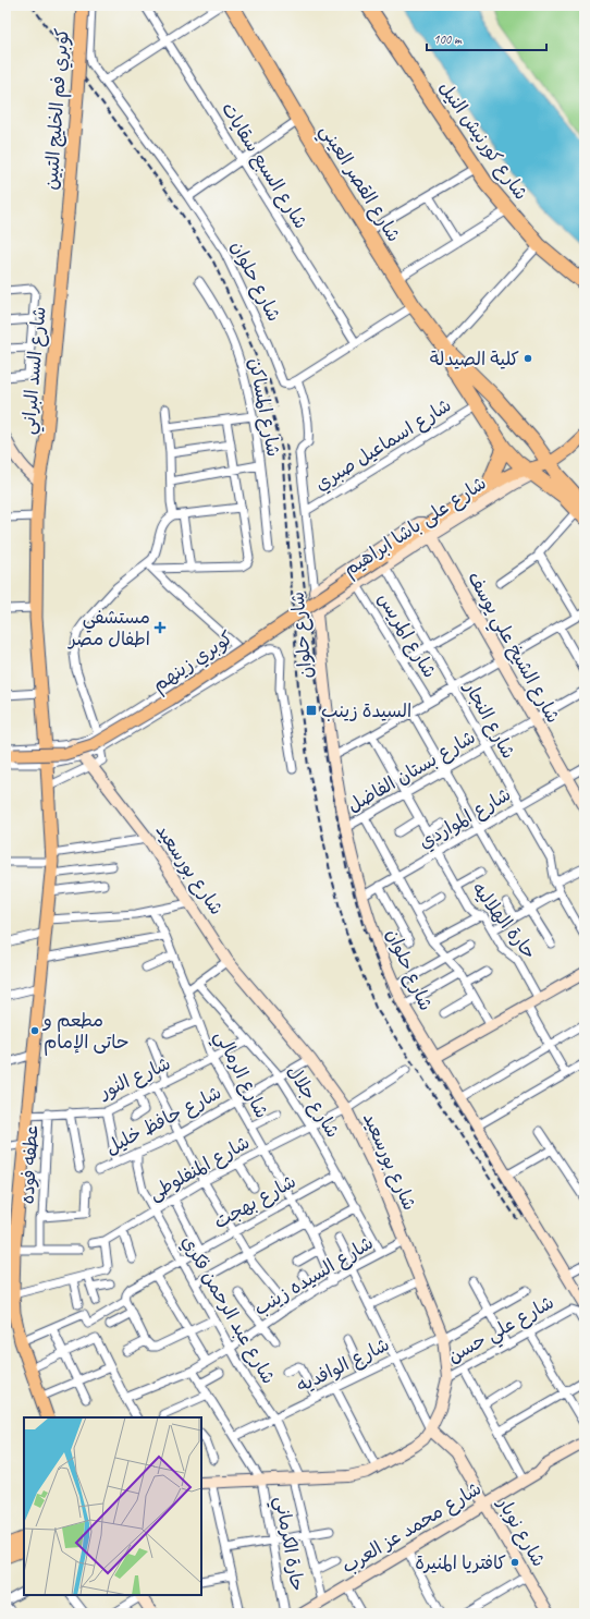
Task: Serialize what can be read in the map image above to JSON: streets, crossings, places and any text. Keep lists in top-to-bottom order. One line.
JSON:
{"streets":{"highway":["شارع كورنيش النيل","شارع القصر العيني"],"main road":["كوبري فم الخليج التبين","شارع السد البراني","شارع على باشا ابراهيم","كوبري زينهم"],"street":["شارع السبع سقايات","شارع حلوان","شارع المساكن","شارع اسماعيل صبري","شارع المريس","شارع الشيخ علي يوسف","شارع النجار","شارع بستان الفاضل","شارع المواردي","شارع بورسعيد","حارة الهلاليه","شارع الرمالي","شارع النور","شارع جلال","شارع حافظ خليل","عطفه فوده","شارع المنفلوطى","شارع بهجت","شارع السيده زينب","شارع عبد الرحمن فكري","شارع علي حسن","شارع الوافديه","شارع محمد عز العرب","شارع نوبار","حارة الكرماني"]},"crossings":[["كوبري فم الخليج التبين","شارع السد البراني"],["شارع القصر العيني","شارع اسماعيل صبري"],["شارع القصر العيني","شارع على باشا ابراهيم"],["شارع حلوان","شارع اسماعيل صبري"],["شارع حلوان","شارع على باشا ابراهيم"],["شارع حلوان","شارع بستان الفاضل"],["شارع حلوان","شارع المواردي"],["شارع السد البراني","شارع النور"],["شارع على باشا ابراهيم","شارع المريس"],["شارع على باشا ابراهيم","شارع الشيخ علي يوسف"],["شارع على باشا ابراهيم","كوبري زينهم"],["شارع على باشا ابراهيم","شارع النجار"],["شارع الشيخ علي يوسف","شارع بستان الفاضل"],["شارع الشيخ علي يوسف","شارع المواردي"],["كوبري زينهم","شارع النجار"],["شارع النجار","شارع بستان الفاضل"],["شارع النجار","شارع المواردي"],["شارع بستان الفاضل","حارة الهلاليه"],["شارع المواردي","حارة الهلاليه"],["شارع بورسعيد","شارع حافظ خليل"],["شارع بورسعيد","شارع المنفلوطى"],["شارع بورسعيد","شارع السيده زينب"],["شارع بورسعيد","شارع عبد الرحمن فكري"],["شارع بورسعيد","شارع علي حسن"],["شارع بورسعيد","شارع الوافديه"],["شارع بورسعيد","شارع نوبار"],["شارع بورسعيد","حارة الكرماني"],["شارع الرمالي","شارع النور"],["شارع الرمالي","شارع حافظ خليل"],["شارع الرمالي","شارع المنفلوطى"],["شارع الرمالي","شارع بهجت"],["شارع الرمالي","شارع السيده زينب"],["شارع النور","شارع جلال"],["شارع النور","عطفه فوده"],["شارع جلال","شارع حافظ خليل"],["شارع جلال","شارع المنفلوطى"],["شارع جلال","شارع بهجت"],["شارع جلال","شارع السيده زينب"],["شارع حافظ خليل","شارع عبد الرحمن فكري"],["شارع المنفلوطى","شارع عبد الرحمن فكري"],["شارع بهجت","شارع عبد الرحمن فكري"],["شارع السيده زينب","شارع عبد الرحمن فكري"],["شارع عبد الرحمن فكري","شارع الوافديه"],["شارع عبد الرحمن فكري","شارع محمد عز العرب"],["شارع محمد عز العرب","شارع نوبار"]],"places":{"other":["كلية الصيدلة","مطعم و حاتى الإمام","كافتريا المنيرة"],"health":["مستشفي اطفال مصر"],"transit":["السيدة زينب"]},"scale_bar":"100 m"}
